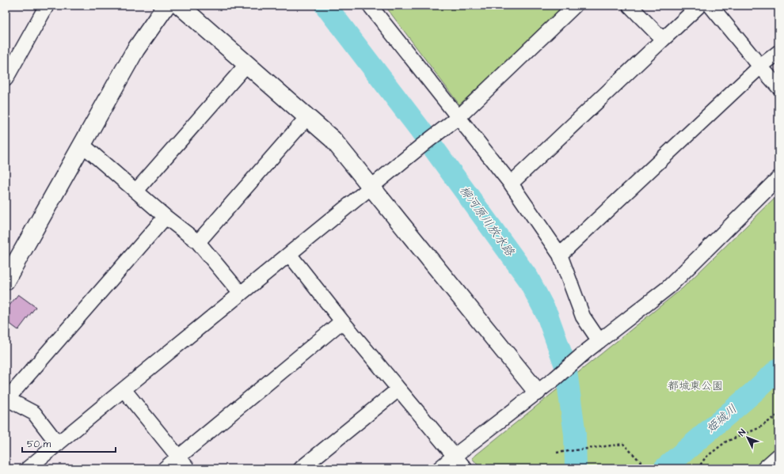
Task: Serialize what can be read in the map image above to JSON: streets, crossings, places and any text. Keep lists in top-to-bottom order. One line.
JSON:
{"water":["柳河原川放水路","姫城川"],"parks":["都城東公園"],"scale_bar":"50 m","north":"top left"}
